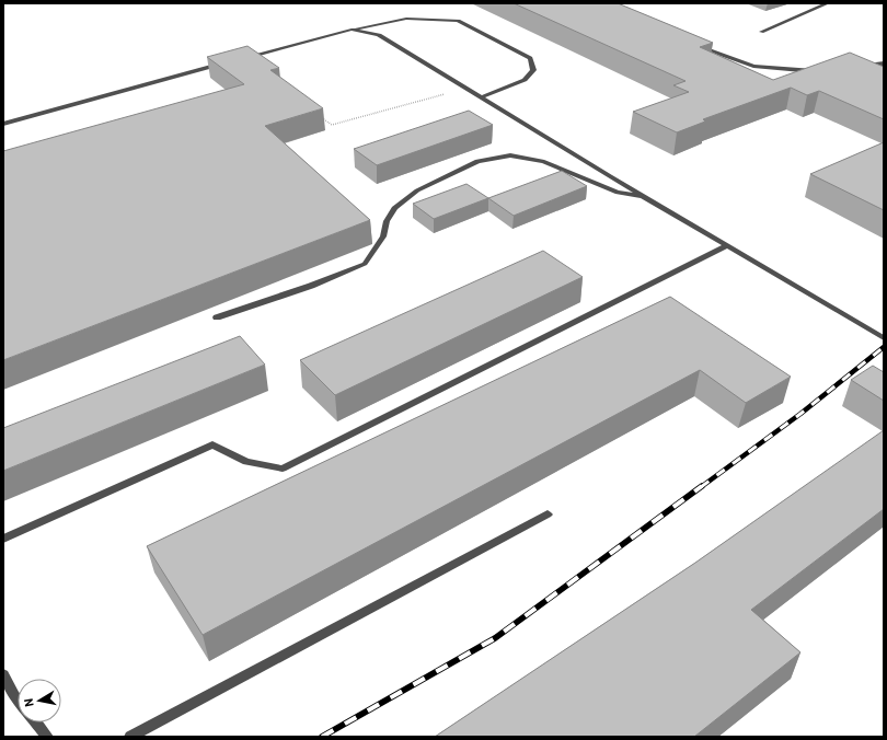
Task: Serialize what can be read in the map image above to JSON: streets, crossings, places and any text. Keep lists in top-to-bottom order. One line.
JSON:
{"north":"left"}
